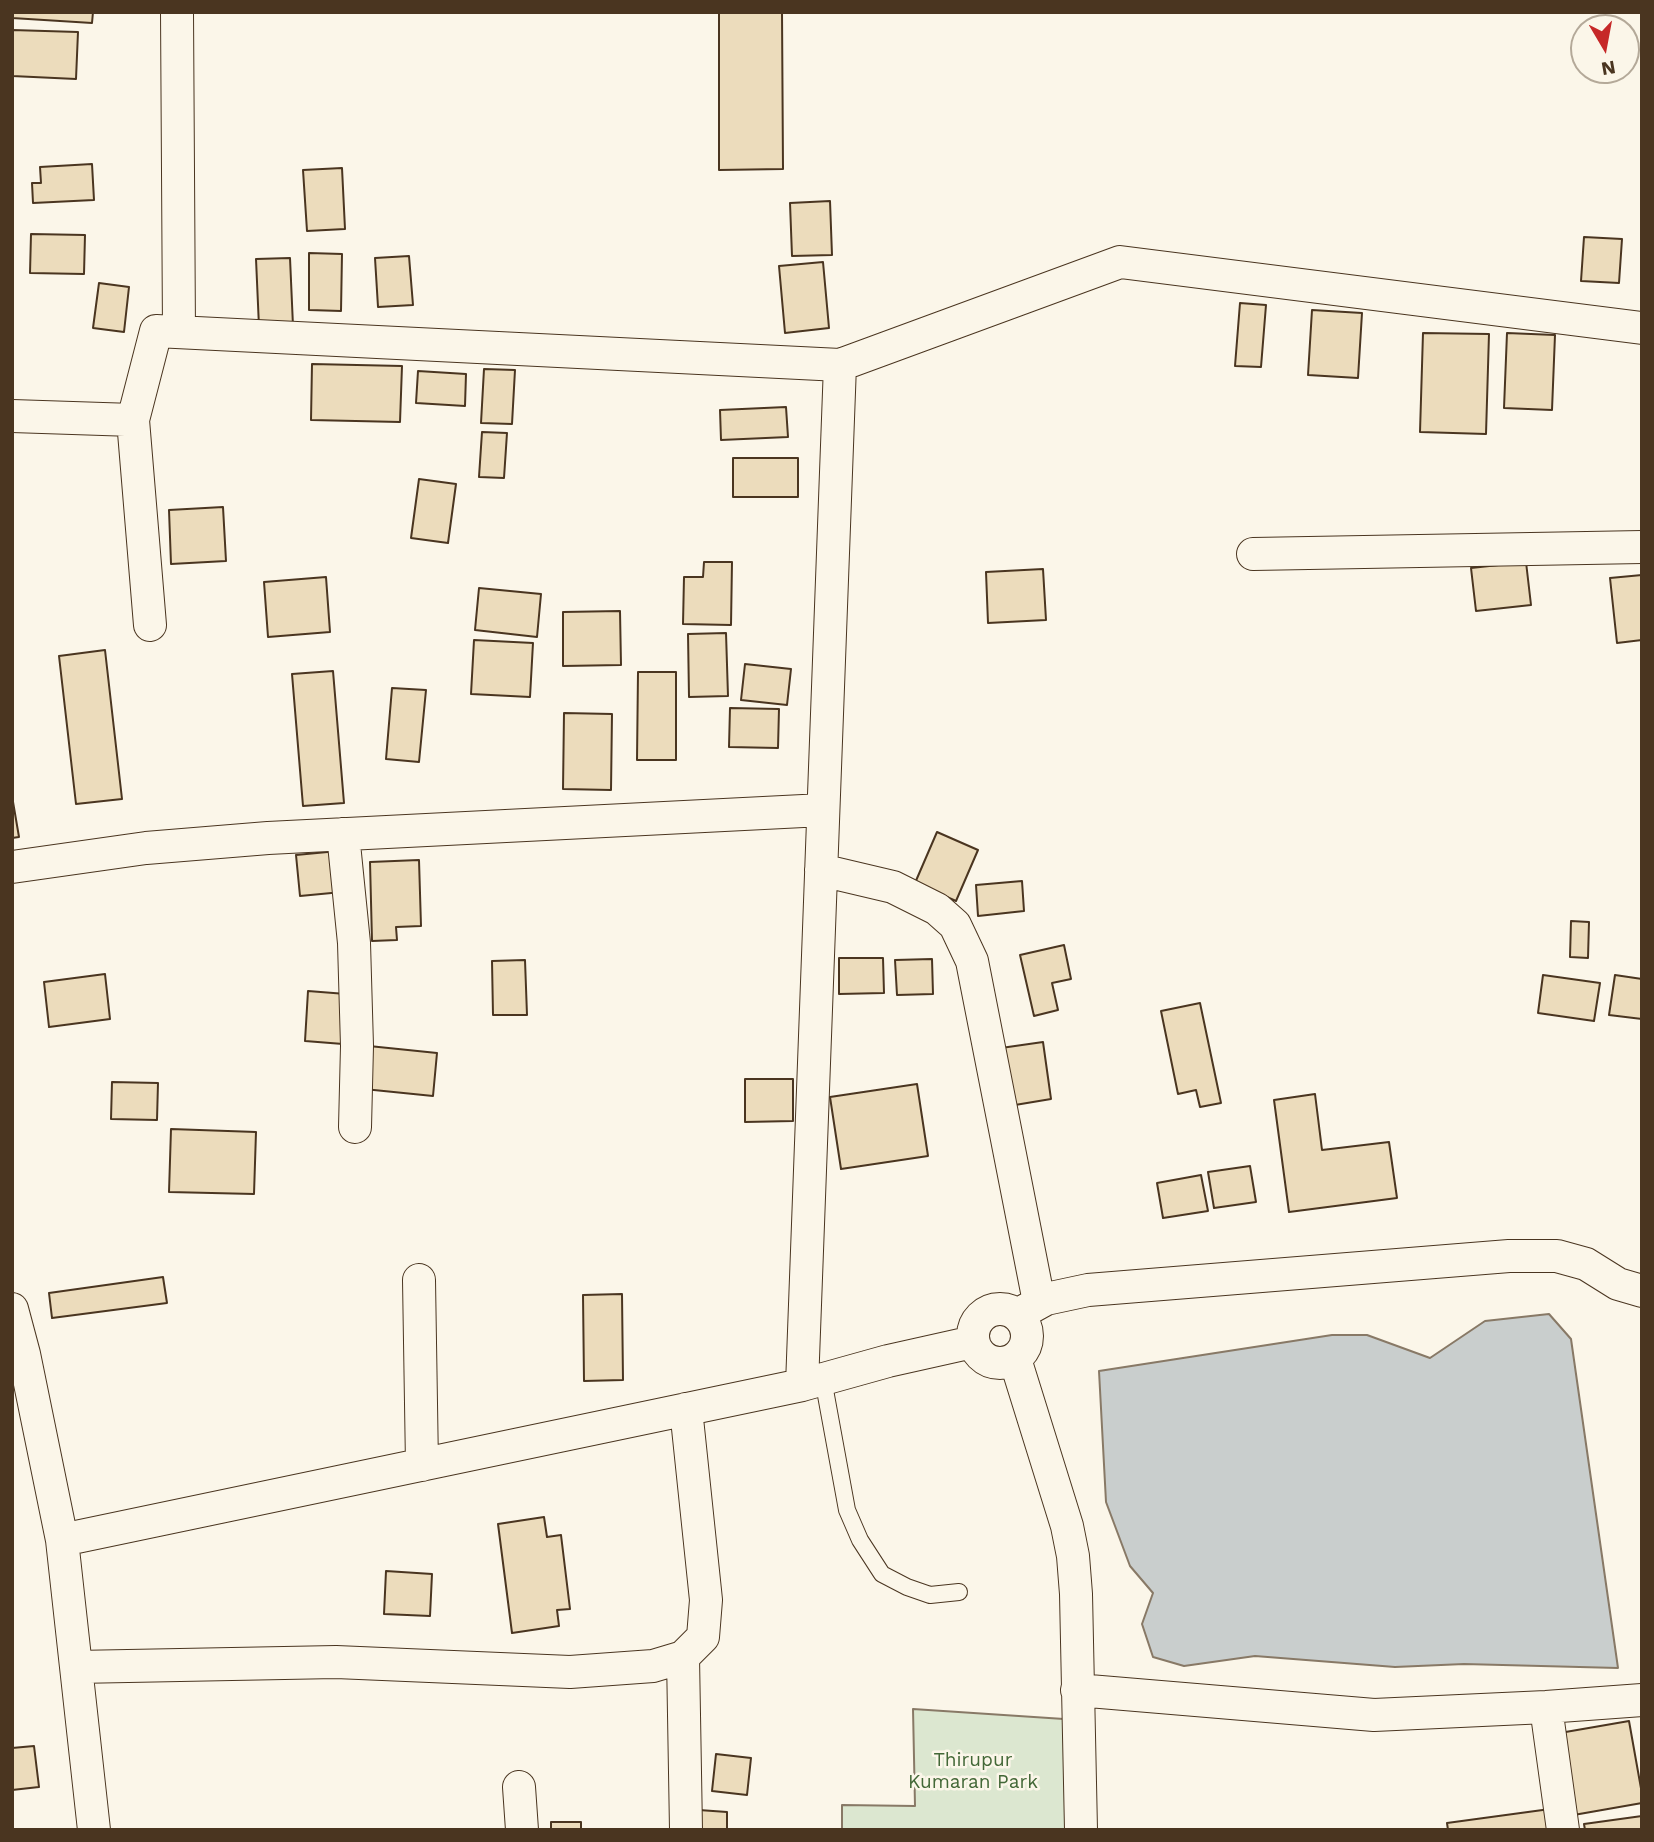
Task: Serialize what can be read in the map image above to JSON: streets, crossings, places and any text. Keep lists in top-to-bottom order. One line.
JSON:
{"parks":["Thirupur Kumaran Park"],"north":"bottom"}
